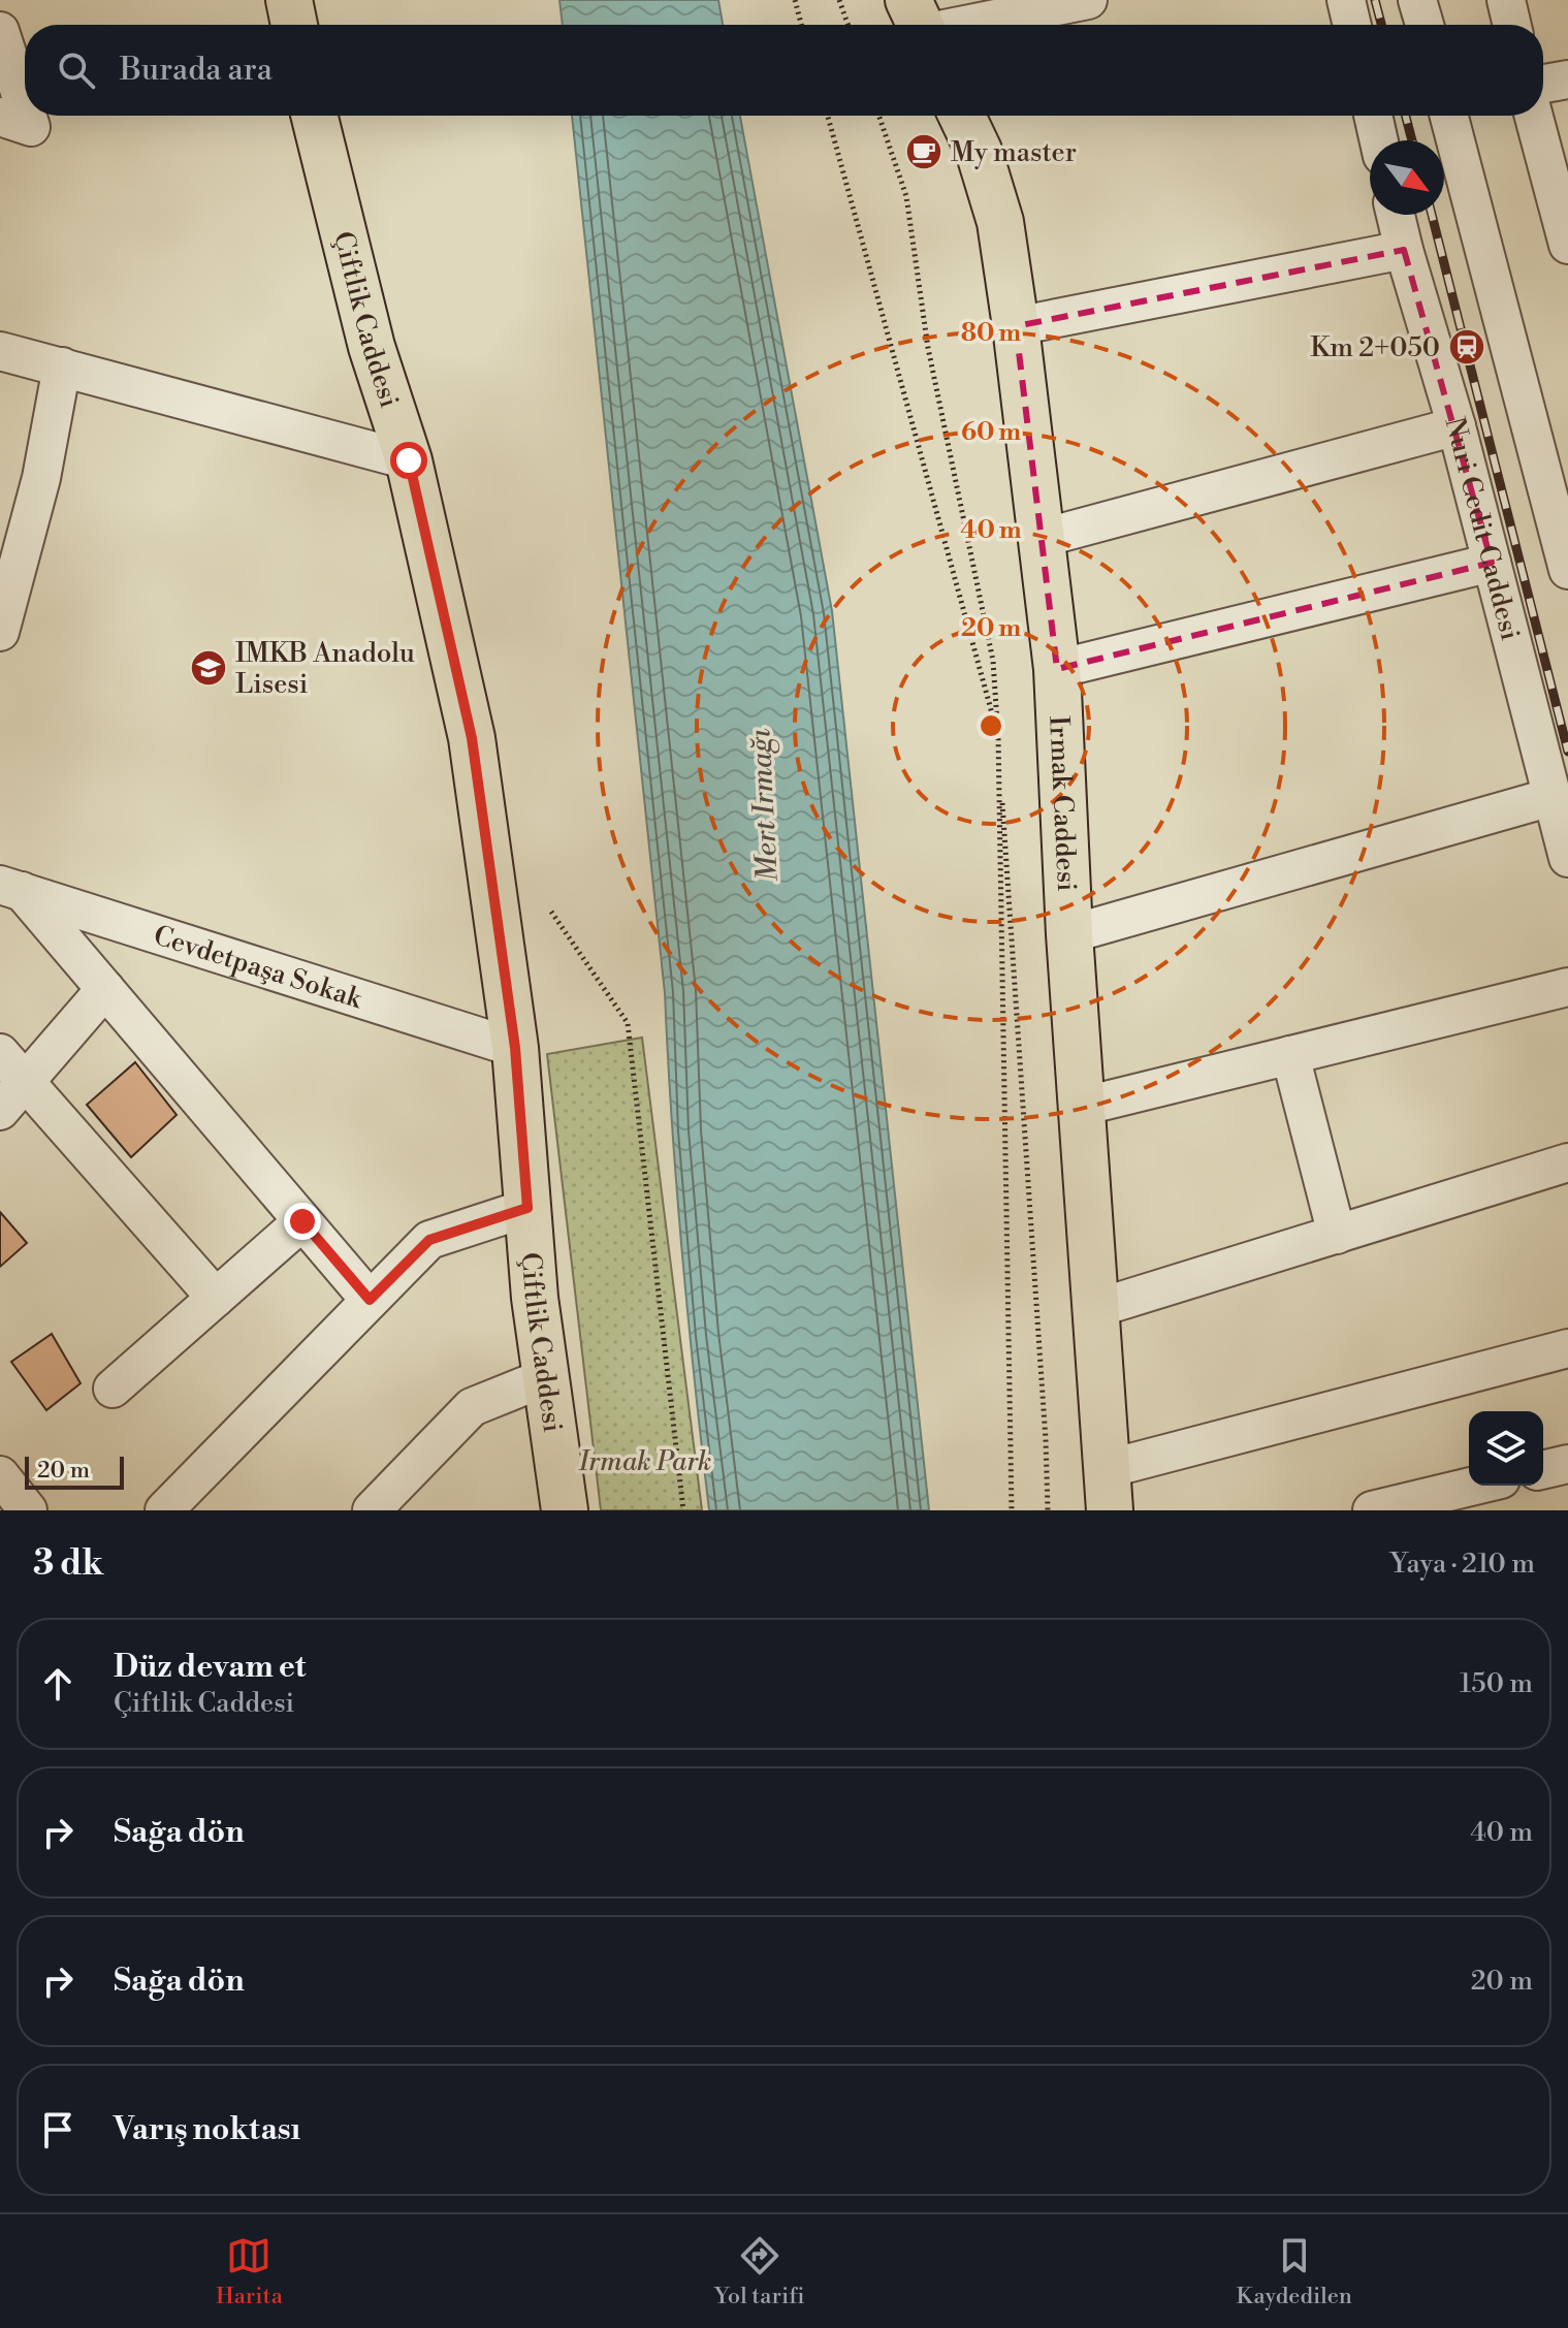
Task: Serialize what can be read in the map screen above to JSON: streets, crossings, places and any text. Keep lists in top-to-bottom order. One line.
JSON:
{"streets":{"main road":["Çiftlik Caddesi","Irmak Caddesi"],"street":["Nuri Cedit Caddesi","Cevdetpaşa Sokak"]},"crossings":[["Çiftlik Caddesi","Cevdetpaşa Sokak"]],"water":["Mert Irmağı"],"parks":["Irmak Park"],"places":{"cafe":["My master"],"station":["Km 2+050"],"school or university":["IMKB Anadolu Lisesi"]},"scale_bar":"20 m","north":"bottom right","page":{"search":"Burada ara","scale":"20 m","heading":["3 dk","Yaya · 210 m"],"list":[["Düz devam et","Çiftlik Caddesi","150 m"],["Sağa dön","40 m"],["Sağa dön","20 m"],"Varış noktası"],"nav":["Harita","Yol tarifi","Kaydedilen"]},"rings":["80 m","60 m","40 m","20 m"]}
